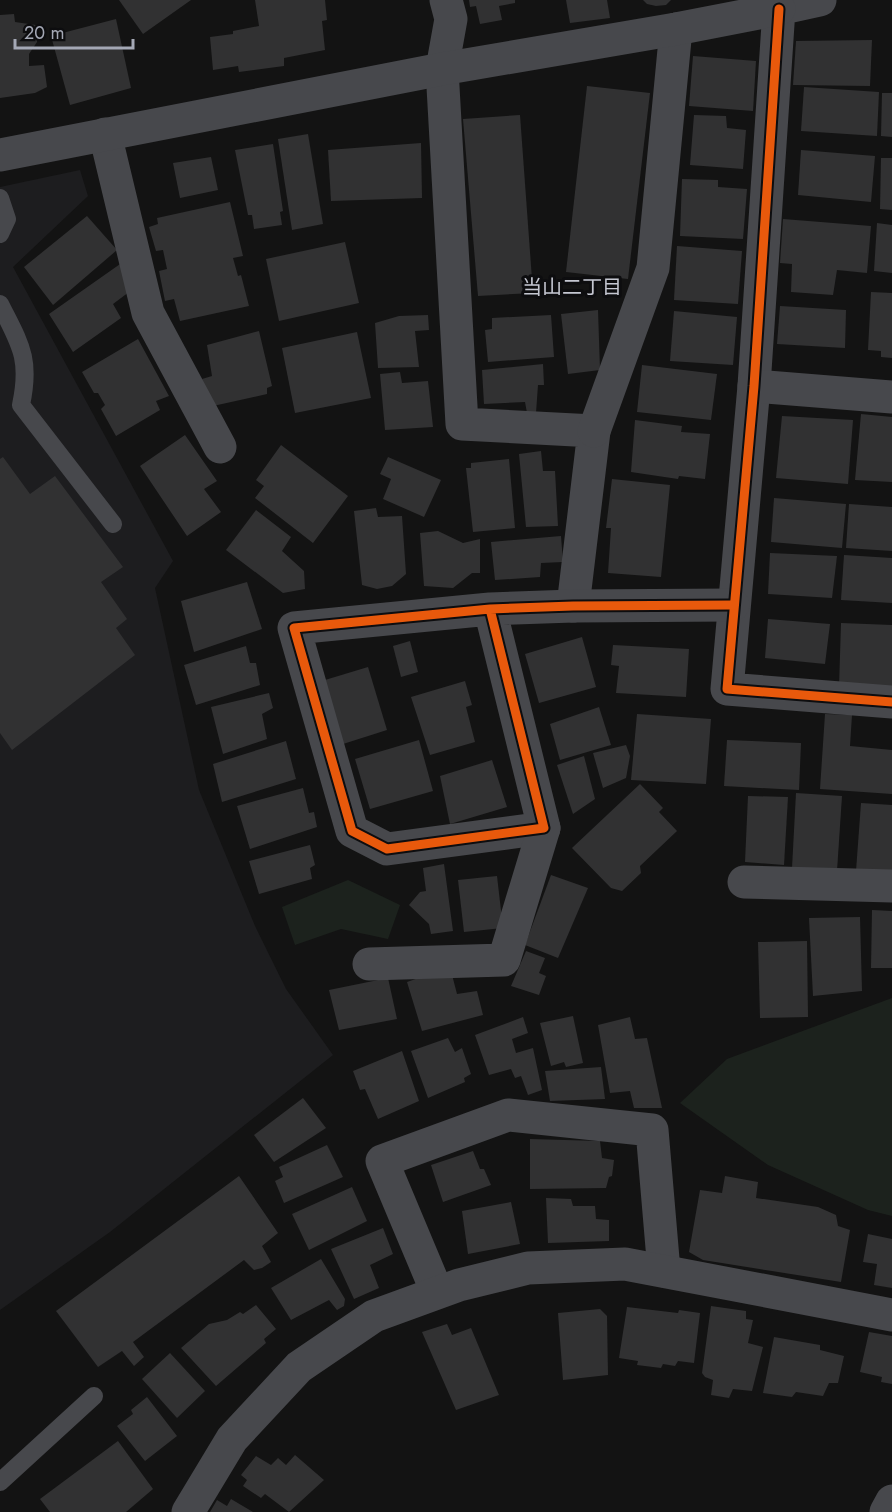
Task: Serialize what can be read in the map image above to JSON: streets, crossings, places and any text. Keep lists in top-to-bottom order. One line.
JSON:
{"districts":["当山二丁目"],"scale_bar":"20 m"}
